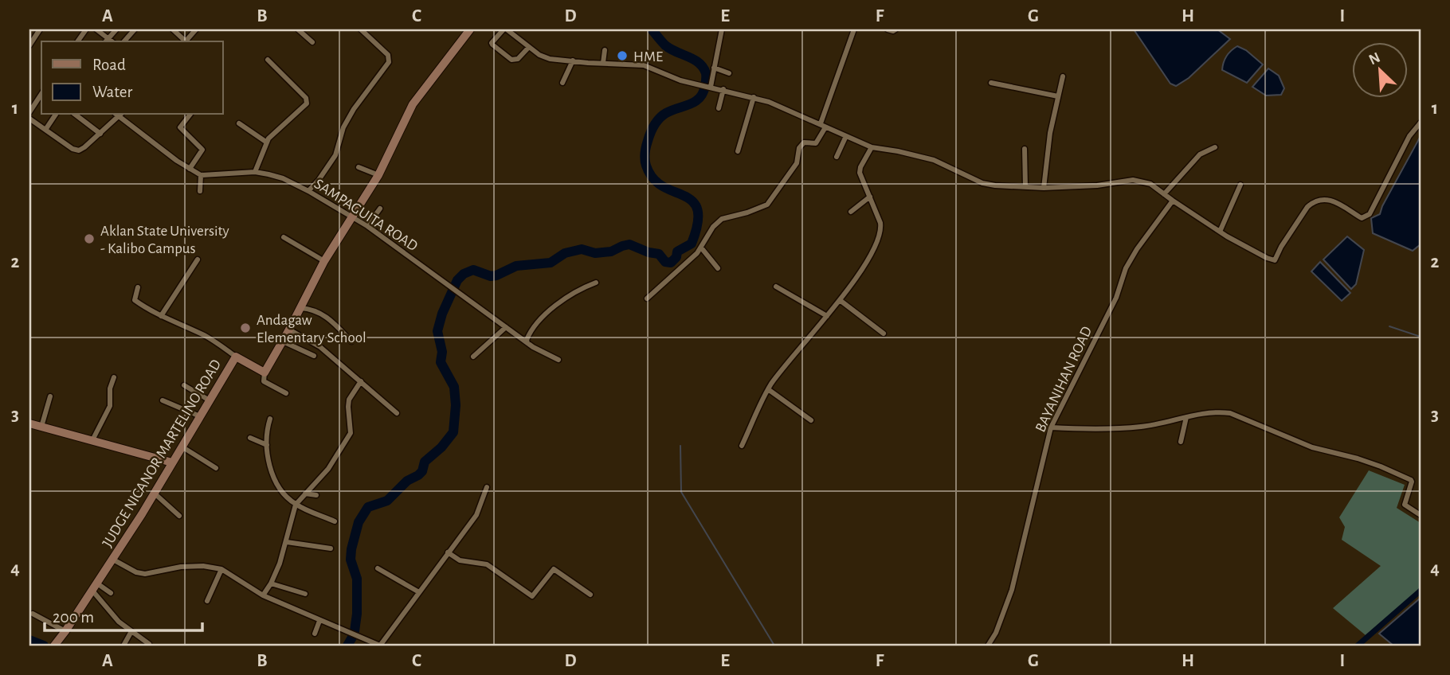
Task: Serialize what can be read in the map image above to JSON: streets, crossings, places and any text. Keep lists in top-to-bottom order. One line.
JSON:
{"streets":{"street":["SAMPAGUITA ROAD","BAYANIHAN ROAD","JUDGE NICANOR MARTELINO ROAD"]},"places":["HME","Aklan State University - Kalibo Campus","Andagaw Elementary School"],"legend":["Road","Water"],"scale_bar":"200 m","north":"top left","grid":{"columns":["A","B","C","D","E","F","G","H","I"],"rows":["1","2","3","4"]}}
